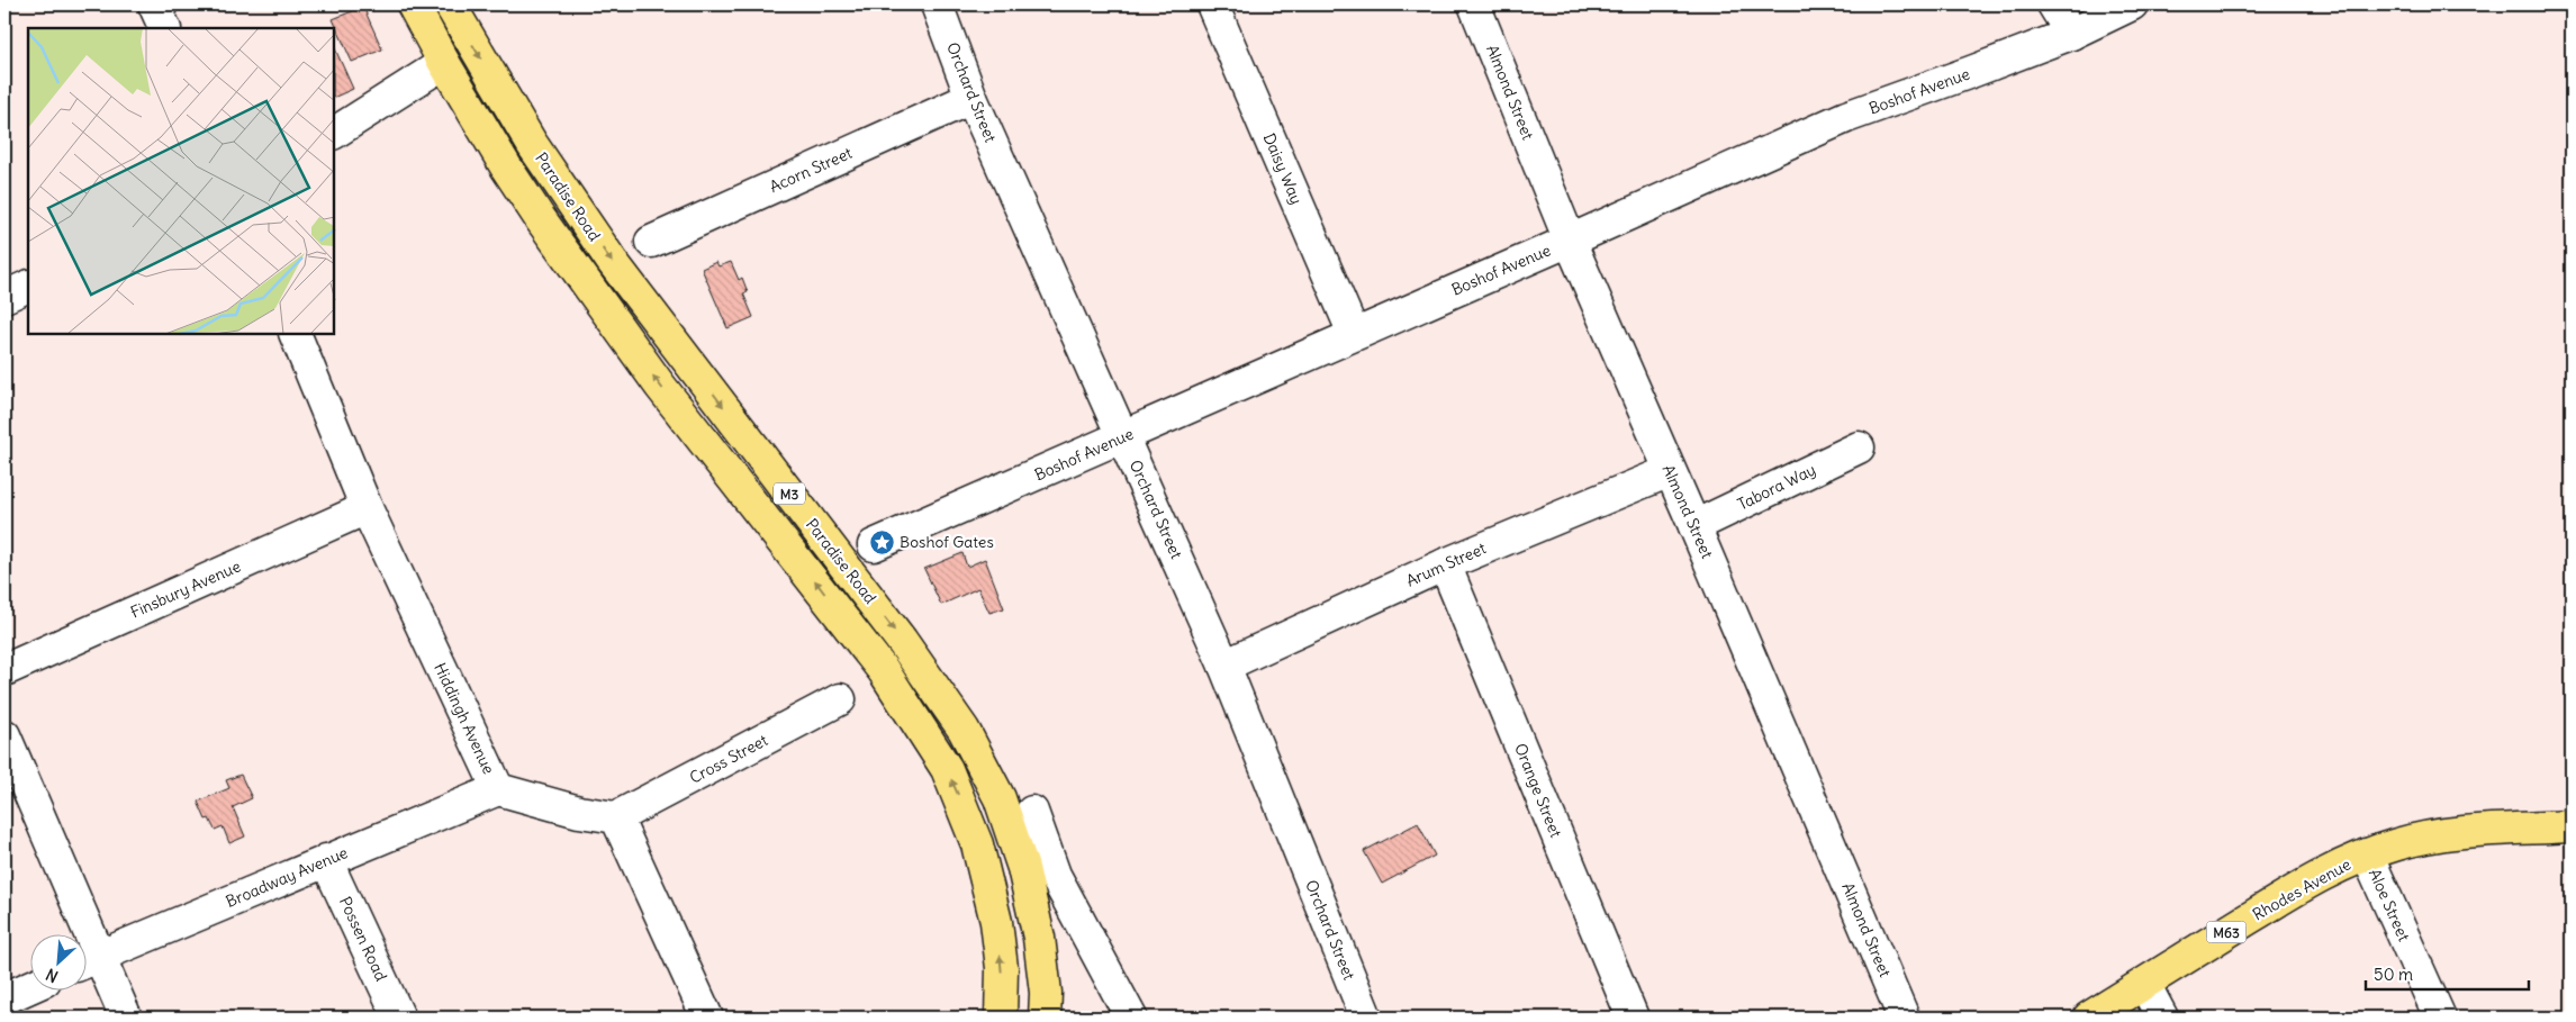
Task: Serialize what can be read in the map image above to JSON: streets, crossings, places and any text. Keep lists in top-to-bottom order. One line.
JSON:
{"streets":{"main road":["Paradise Road","M3","Rhodes Avenue","M63"],"street":["Boshof Avenue","Orchard Street","Almond Street","Daisy Way","Acorn Street","Tabora Way","Arum Street","Finsbury Avenue","Hiddingh Avenue","Cross Street","Orange Street","Broadway Avenue","Aloe Street","Possen Road"]},"crossings":[["Boshof Avenue","Orchard Street"],["Boshof Avenue","Almond Street"],["Boshof Avenue","Daisy Way"],["Orchard Street","Acorn Street"],["Orchard Street","Arum Street"],["Almond Street","Tabora Way"],["Almond Street","Arum Street"],["Arum Street","Orange Street"],["Finsbury Avenue","Hiddingh Avenue"],["Hiddingh Avenue","Cross Street"],["Hiddingh Avenue","Broadway Avenue"],["Broadway Avenue","Possen Road"],["Rhodes Avenue","Aloe Street"]],"places":{"place":["Boshof Gates"]},"scale_bar":"50 m","north":"bottom left"}
